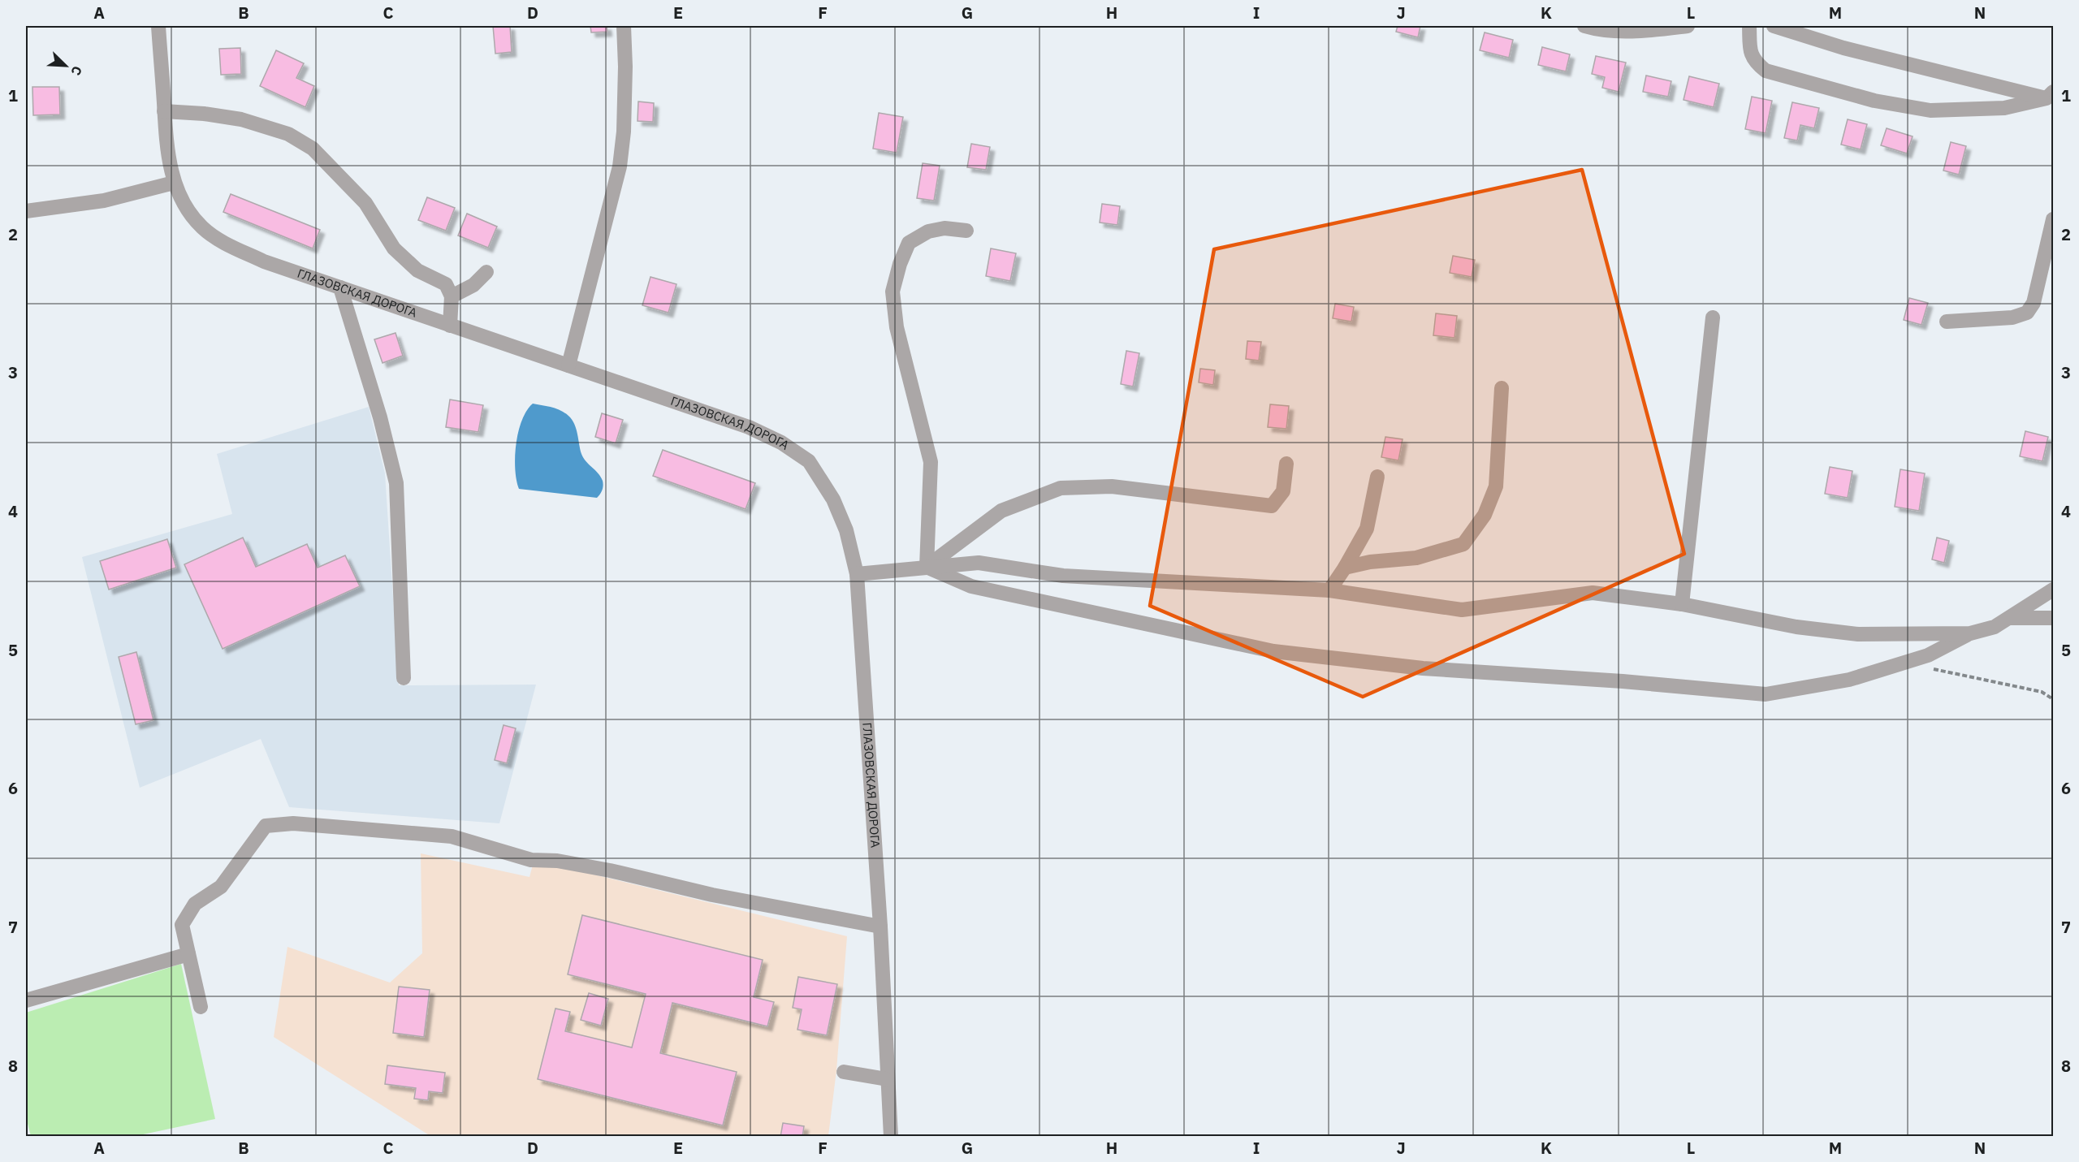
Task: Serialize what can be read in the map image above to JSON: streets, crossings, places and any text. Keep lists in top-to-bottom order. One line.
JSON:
{"streets":{"street":["ГЛАЗОВСКАЯ ДОРОГА"]},"north":"bottom right","grid":{"columns":["A","B","C","D","E","F","G","H","I","J","K","L","M","N"],"rows":["1","2","3","4","5","6","7","8"]}}
